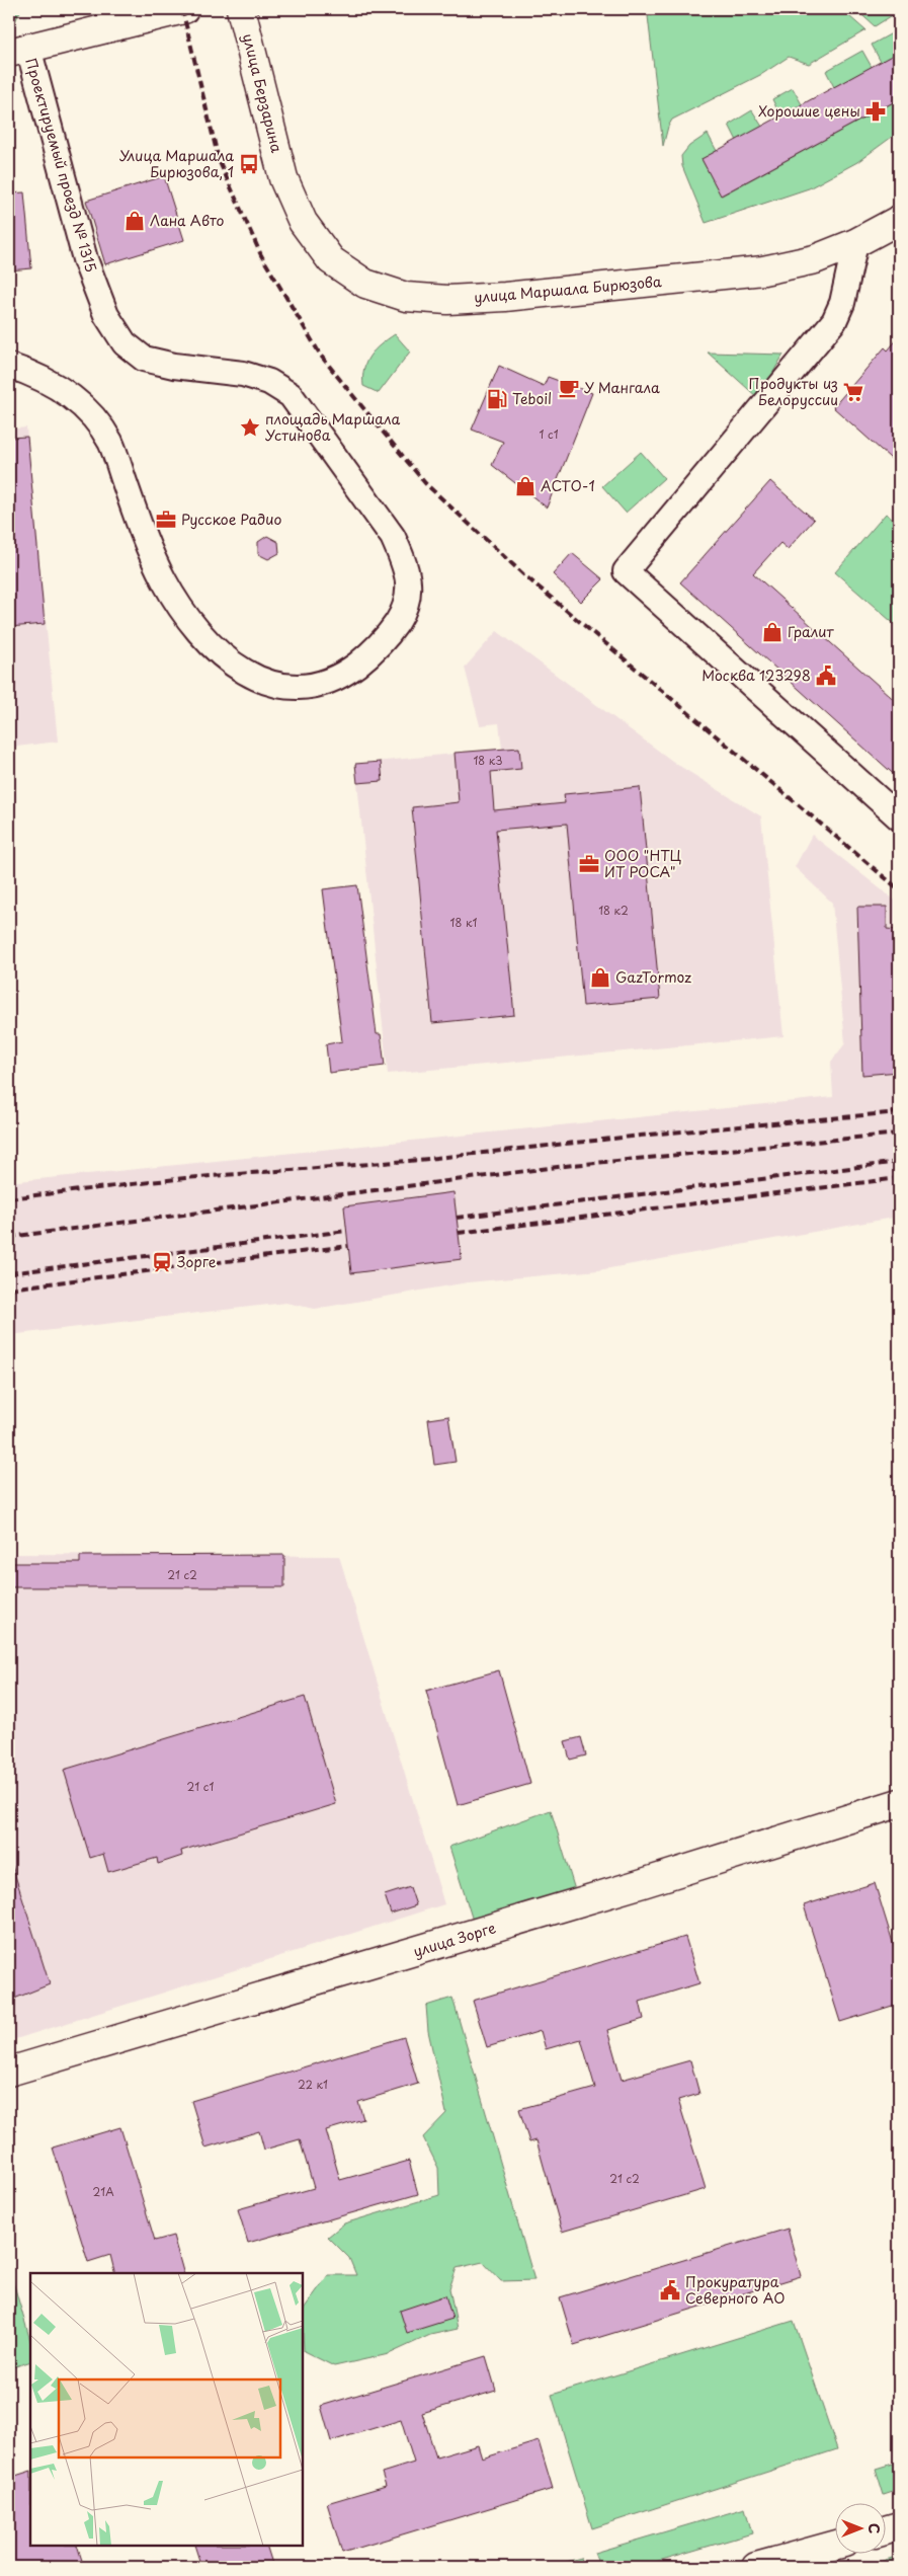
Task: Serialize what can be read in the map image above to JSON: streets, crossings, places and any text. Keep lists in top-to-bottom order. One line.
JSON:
{"streets":{"street":["улица Берзарина","Проектируемый проезд № 1315","улица Маршала Бирюзова","улица Зорге"]},"crossings":[["улица Берзарина","улица Маршала Бирюзова"]],"places":{"pharmacy":["Хорошие цены"],"bus stop":["Улица Маршала Бирюзова, 1"],"shop":["Лана Авто","АСТО-1","Гралит","GazTormoz"],"cafe":["У Мангала"],"supermarket":["Продукты из Белоруссии"],"fuel station":["Teboil"],"place":["площадь Маршала Устинова"],"office":["Русское Радио","ООО \"НТЦ ИТ РОСА\""],"public building":["Москва 123298","Прокуратура Северного АО"],"station":["Зорге"]},"house_numbers":["1 с1","18 к3","18 к2","18 к1","21 с2","21 с1","22 к1","21 с2","21А"],"north":"right"}
